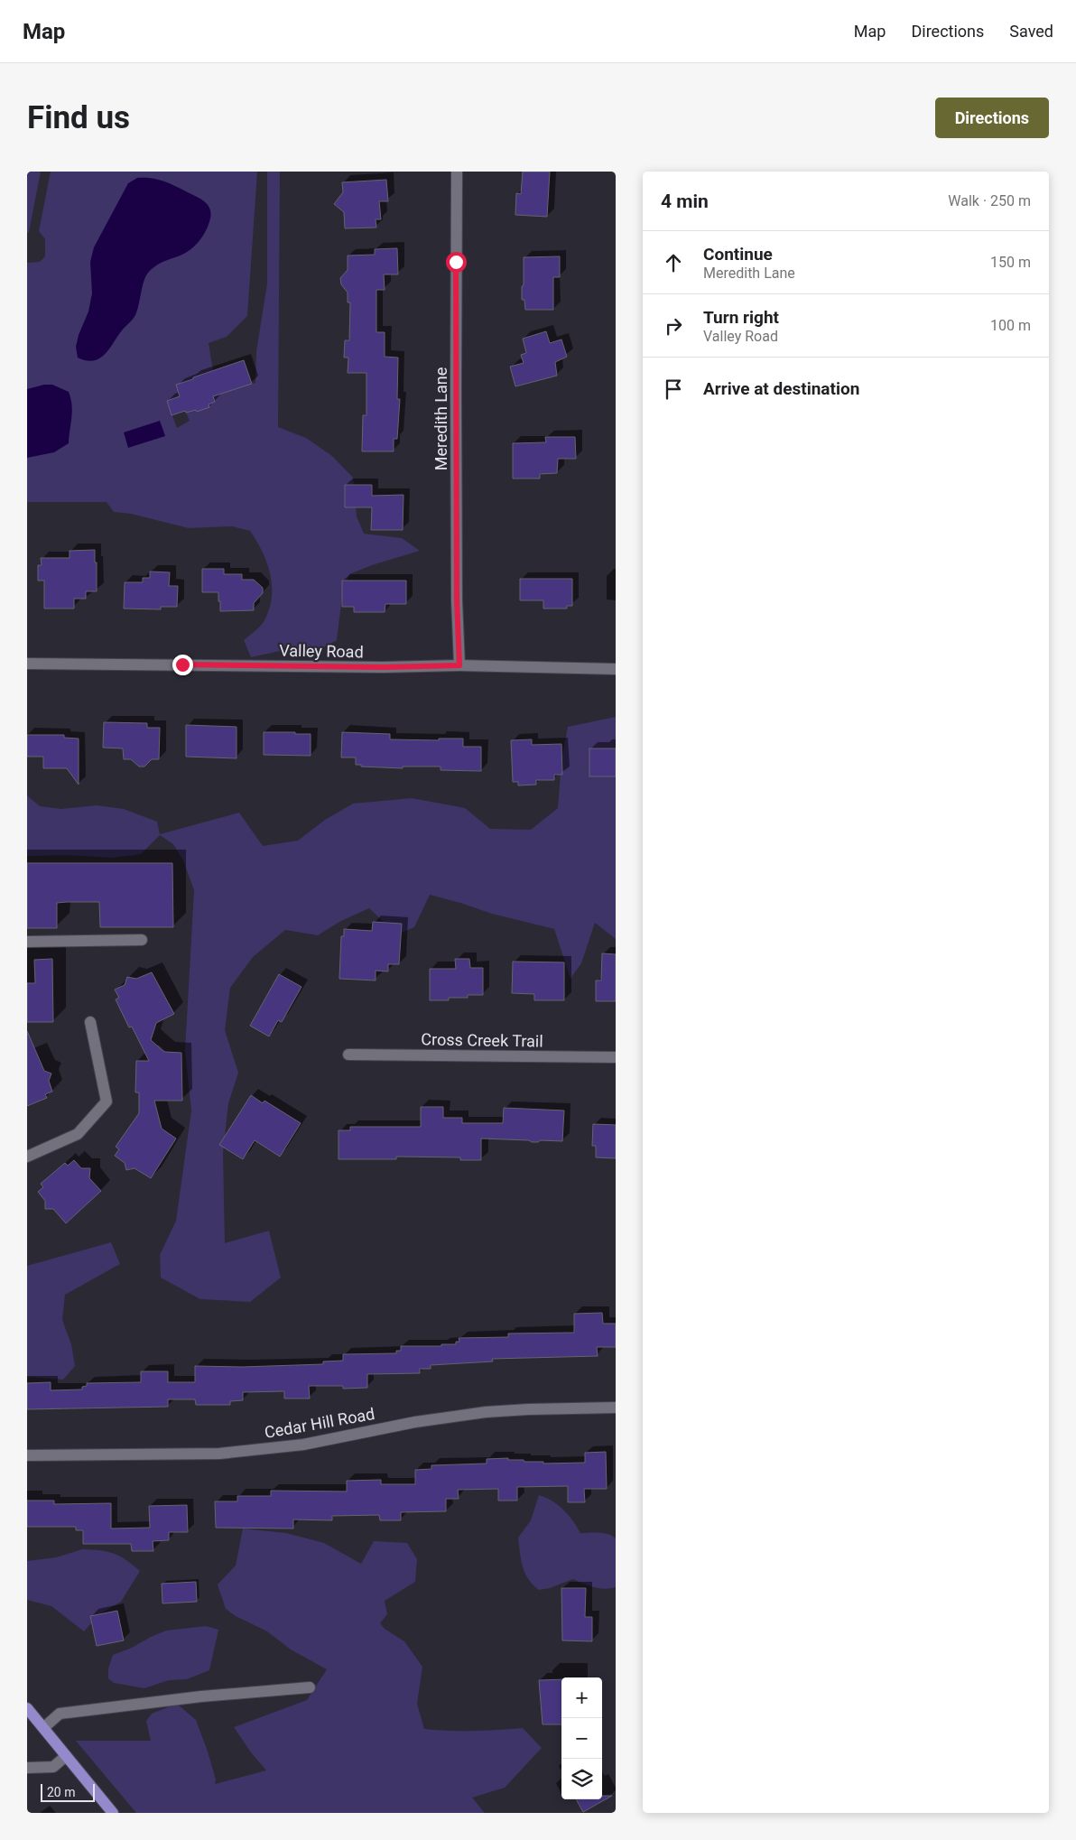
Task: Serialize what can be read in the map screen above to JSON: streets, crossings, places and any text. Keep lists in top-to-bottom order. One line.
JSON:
{"streets":{"street":["Meredith Lane","Valley Road","Cross Creek Trail","Cedar Hill Road"]},"crossings":[["Meredith Lane","Valley Road"]],"scale_bar":"20 m","page":{"header":"Map","nav":["Map","Directions","Saved"],"buttons":"Directions","title":"Find us","heading":["4 min","Walk · 250 m"],"list":[["Continue","Meredith Lane","150 m"],["Turn right","Valley Road","100 m"],"Arrive at destination"],"map_buttons":["+","−"],"scale":"20 m"}}
